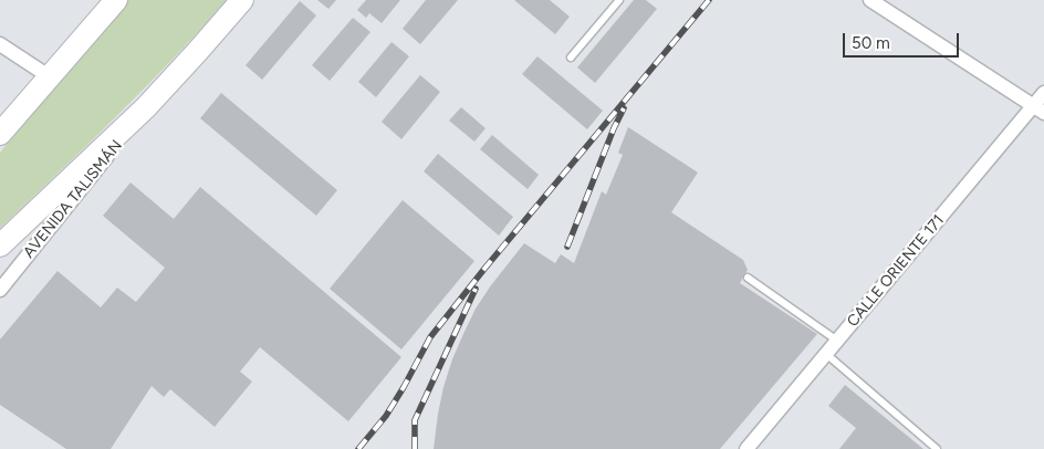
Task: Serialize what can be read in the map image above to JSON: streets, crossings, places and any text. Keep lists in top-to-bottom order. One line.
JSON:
{"streets":{"main road":["AVENIDA TALISMÁN"],"street":["CALLE ORIENTE 171"]},"scale_bar":"50 m"}
